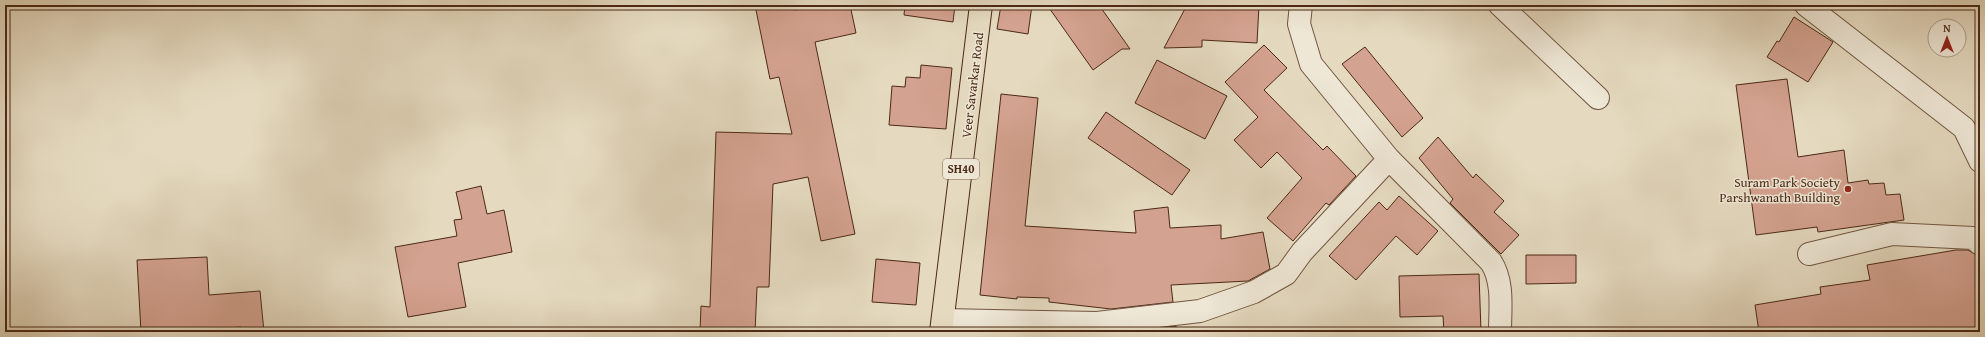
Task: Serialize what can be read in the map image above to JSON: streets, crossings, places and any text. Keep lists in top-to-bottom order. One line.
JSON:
{"streets":{"main road":["Veer Savarkar Road","SH40"]},"places":["Suram Park Society Parshwanath Building"],"north":"top"}
